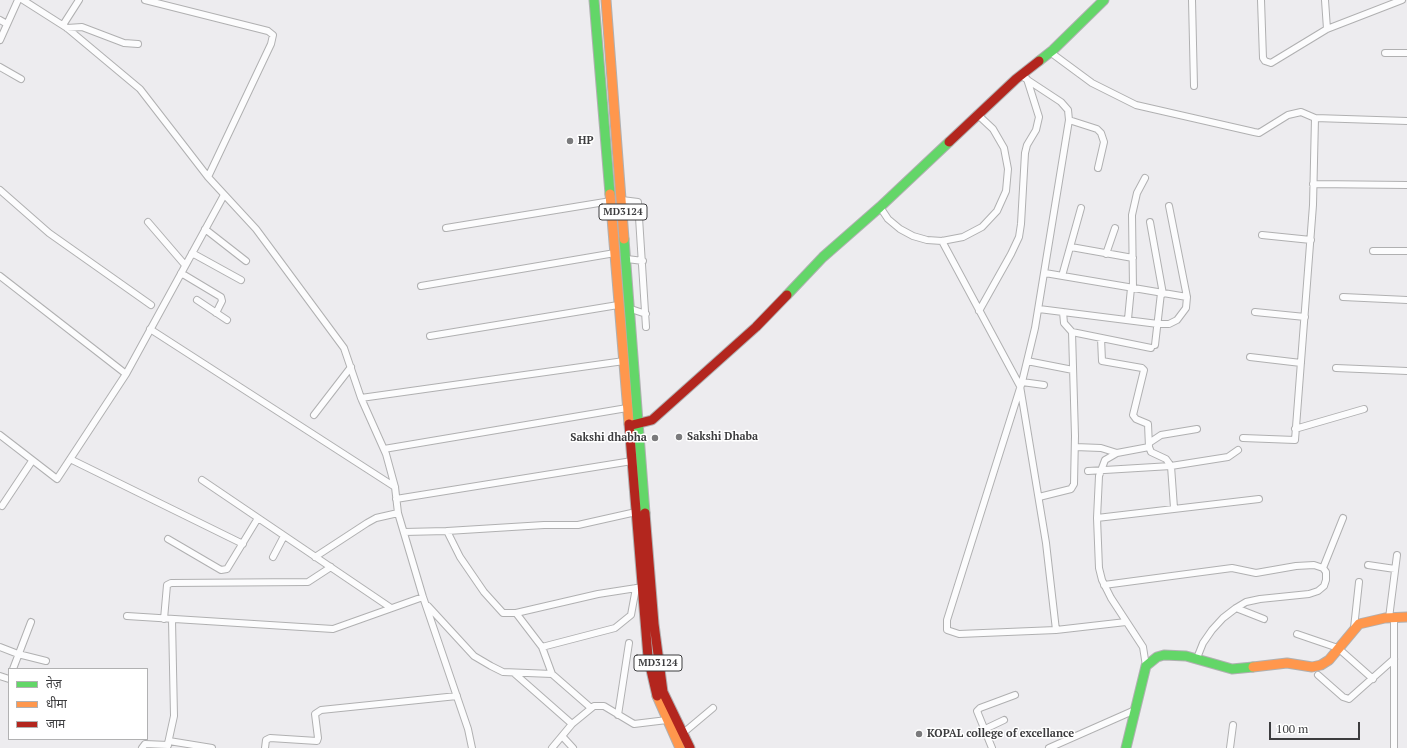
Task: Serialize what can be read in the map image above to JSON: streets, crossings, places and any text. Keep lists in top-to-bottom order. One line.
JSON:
{"streets":{"main road":["MD3124"]},"places":["HP","Sakshi Dhaba","Sakshi dhabha","KOPAL college of excellance"],"legend":["तेज़","धीमा","जाम"],"scale_bar":"100 m"}
